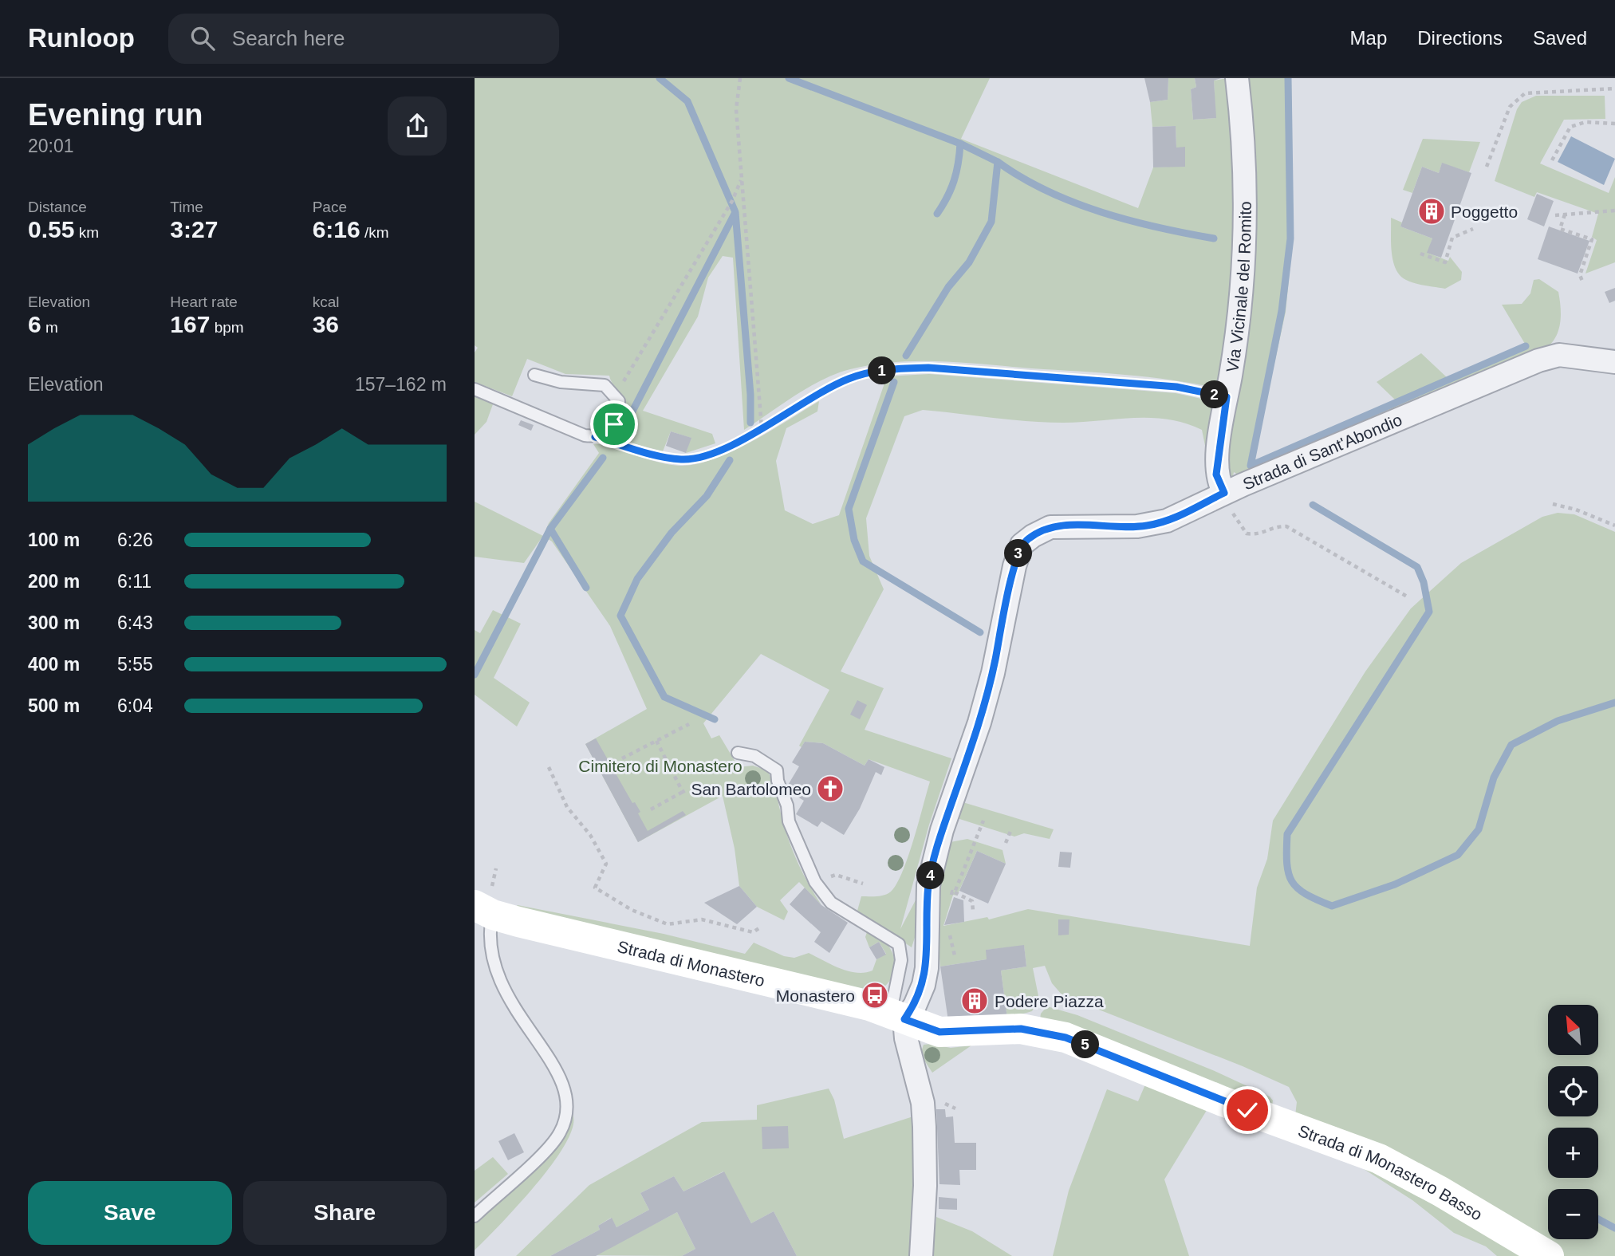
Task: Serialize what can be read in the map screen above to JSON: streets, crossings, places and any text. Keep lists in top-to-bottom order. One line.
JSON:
{"streets":{"main road":["Strada di Monastero","Strada di Monastero Basso"],"street":["Via Vicinale del Romito","Strada di Sant'Abondio"]},"crossings":[["Via Vicinale del Romito","Strada di Sant'Abondio"],["Strada di Sant'Abondio","Strada di Monastero"],["Strada di Sant'Abondio","Strada di Monastero Basso"],["Strada di Monastero","Strada di Monastero Basso"]],"parks":["Cimitero di Monastero"],"places":{"building":["Poggetto","Podere Piazza"],"church":["San Bartolomeo"],"bus stop":["Monastero"]},"north":"top left","page":{"header":"Runloop","search":"Search here","nav":["Map","Directions","Saved"],"heading":["Evening run","20:01"],"stats":[["Distance","0.55 km"],["Time","3:27"],["Pace","6:16 /km"],["Elevation","6 m"],["Heart rate","167 bpm"],["kcal","36"]],"pins":["1","2","3","4","5"],"chart":["Elevation","157–162 m"],"list":[{"name":"100 m","note":"6:26"},{"name":"200 m","note":"6:11"},{"name":"300 m","note":"6:43"},{"name":"400 m","note":"5:55"},{"name":"500 m","note":"6:04"}],"map_buttons":["+","−"],"buttons":["Save","Share"]}}
